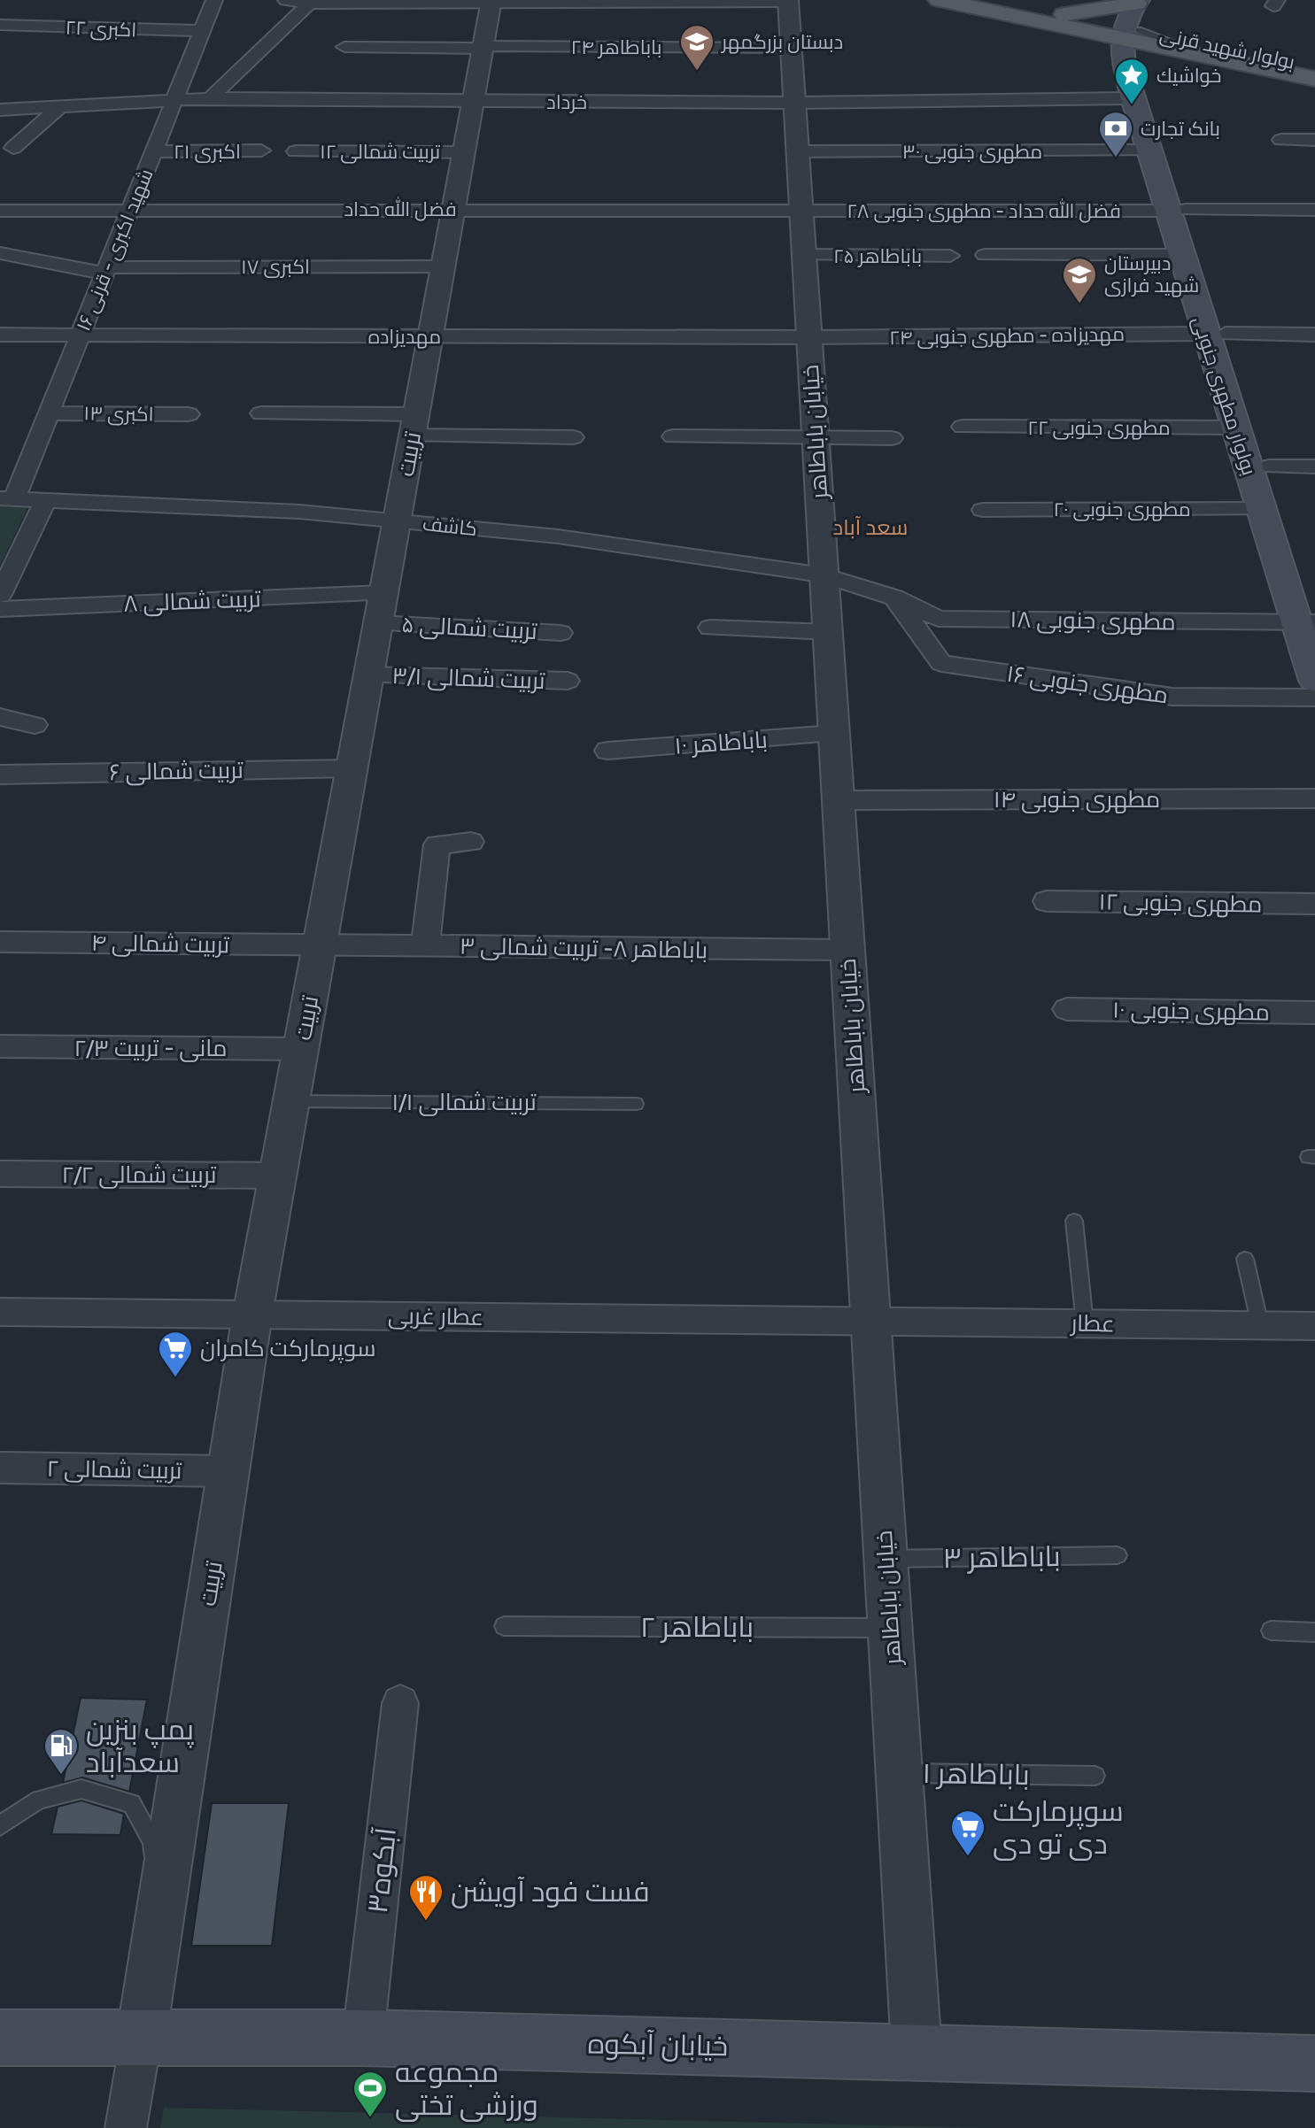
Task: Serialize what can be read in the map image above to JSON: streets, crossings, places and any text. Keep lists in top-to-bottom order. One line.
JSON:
{"streets":{"main road":["بولوار شهید قرنی","بولوار مطهری جنوبی","خیابان آبکوه"],"street":["اکبری ۲۲","باباطاهر ۲۴","خرداد","اکبری ۲۱","تربیت شمالی ۱۲","مطهری جنوبی ۳۰","فضل الله حداد","فضل الله حداد - مطهری جنوبی ۲۸","شهید اکبری - قرنی ۱۶","باباطاهر ۲۵","اکبری ۱۷","مهدیزاده - مطهری جنوبی ۲۴","مهدیزاده","اکبری ۱۳","مطهری جنوبی ۲۲","خیابان باباطاهر","تربیت","مطهری جنوبی ۲۰","کاشف","تربیت شمالی ۸","مطهری جنوبی ۱۸","تربیت شمالی ۵","تربیت شمالی ۳/۱","مطهری جنوبی ۱۶","باباطاهر ۱۰","تربیت شمالی ۶","مطهری جنوبی ۱۴","مطهری جنوبی ۱۲","تربیت شمالی ۴","باباطاهر ۸- تربیت شمالی ۳","مطهری جنوبی ۱۰","مانی - تربیت ۲/۳","تربیت شمالی ۲/۲","عطار غربی","عطار","تربیت شمالی ۲","آبکوه۳"],"lane":["تربیت شمالی ۱/۱","باباطاهر ۳","باباطاهر ۲","باباطاهر ۱"]},"crossings":[["اکبری ۲۲","شهید اکبری - قرنی ۱۶"],["باباطاهر ۲۴","خیابان باباطاهر"],["باباطاهر ۲۴","تربیت"],["بولوار شهید قرنی","بولوار مطهری جنوبی"],["خرداد","شهید اکبری - قرنی ۱۶"],["خرداد","بولوار مطهری جنوبی"],["خرداد","خیابان باباطاهر"],["خرداد","تربیت"],["اکبری ۲۱","شهید اکبری - قرنی ۱۶"],["تربیت شمالی ۱۲","تربیت"],["مطهری جنوبی ۳۰","بولوار مطهری جنوبی"],["مطهری جنوبی ۳۰","خیابان باباطاهر"],["فضل الله حداد","فضل الله حداد - مطهری جنوبی ۲۸"],["فضل الله حداد","شهید اکبری - قرنی ۱۶"],["فضل الله حداد","خیابان باباطاهر"],["فضل الله حداد","تربیت"],["فضل الله حداد - مطهری جنوبی ۲۸","بولوار مطهری جنوبی"],["فضل الله حداد - مطهری جنوبی ۲۸","خیابان باباطاهر"],["شهید اکبری - قرنی ۱۶","اکبری ۱۷"],["شهید اکبری - قرنی ۱۶","مهدیزاده"],["شهید اکبری - قرنی ۱۶","اکبری ۱۳"],["شهید اکبری - قرنی ۱۶","کاشف"],["باباطاهر ۲۵","خیابان باباطاهر"],["اکبری ۱۷","تربیت"],["مهدیزاده - مطهری جنوبی ۲۴","مهدیزاده"],["مهدیزاده - مطهری جنوبی ۲۴","بولوار مطهری جنوبی"],["مهدیزاده - مطهری جنوبی ۲۴","خیابان باباطاهر"],["مهدیزاده","خیابان باباطاهر"],["مهدیزاده","تربیت"],["بولوار مطهری جنوبی","مطهری جنوبی ۲۲"],["بولوار مطهری جنوبی","مطهری جنوبی ۲۰"],["بولوار مطهری جنوبی","مطهری جنوبی ۱۸"],["خیابان باباطاهر","کاشف"],["خیابان باباطاهر","باباطاهر ۱۰"],["خیابان باباطاهر","مطهری جنوبی ۱۴"],["خیابان باباطاهر","باباطاهر ۸- تربیت شمالی ۳"],["خیابان باباطاهر","عطار غربی"],["خیابان باباطاهر","عطار"],["خیابان باباطاهر","باباطاهر ۳"],["خیابان باباطاهر","باباطاهر ۲"],["خیابان باباطاهر","باباطاهر ۱"],["خیابان باباطاهر","خیابان آبکوه"],["تربیت","کاشف"],["تربیت","تربیت شمالی ۸"],["تربیت","تربیت شمالی ۵"],["تربیت","تربیت شمالی ۳/۱"],["تربیت","تربیت شمالی ۶"],["تربیت","تربیت شمالی ۴"],["تربیت","باباطاهر ۸- تربیت شمالی ۳"],["تربیت","مانی - تربیت ۲/۳"],["تربیت","تربیت شمالی ۱/۱"],["تربیت","تربیت شمالی ۲/۲"],["تربیت","عطار غربی"],["تربیت","تربیت شمالی ۲"],["تربیت","خیابان آبکوه"],["کاشف","مطهری جنوبی ۱۸"],["کاشف","مطهری جنوبی ۱۶"],["مطهری جنوبی ۱۸","مطهری جنوبی ۱۶"],["تربیت شمالی ۴","باباطاهر ۸- تربیت شمالی ۳"],["عطار غربی","عطار"],["آبکوه۳","خیابان آبکوه"]],"districts":["سعد آباد"],"places":{"school or university":["دبستان بزرگمهر","دبیرستان شهید فرازی"],"place":["خواشيك"],"bank":["بانک تجارت"],"supermarket":["سوپرمارکت کامران","سوپرمارکت دی تو دی"],"fuel station":["پمپ بنزین سعدآباد"],"restaurant":["فست فود آویشن"],"sports":["مجموعه ورزشی تختی"]}}
